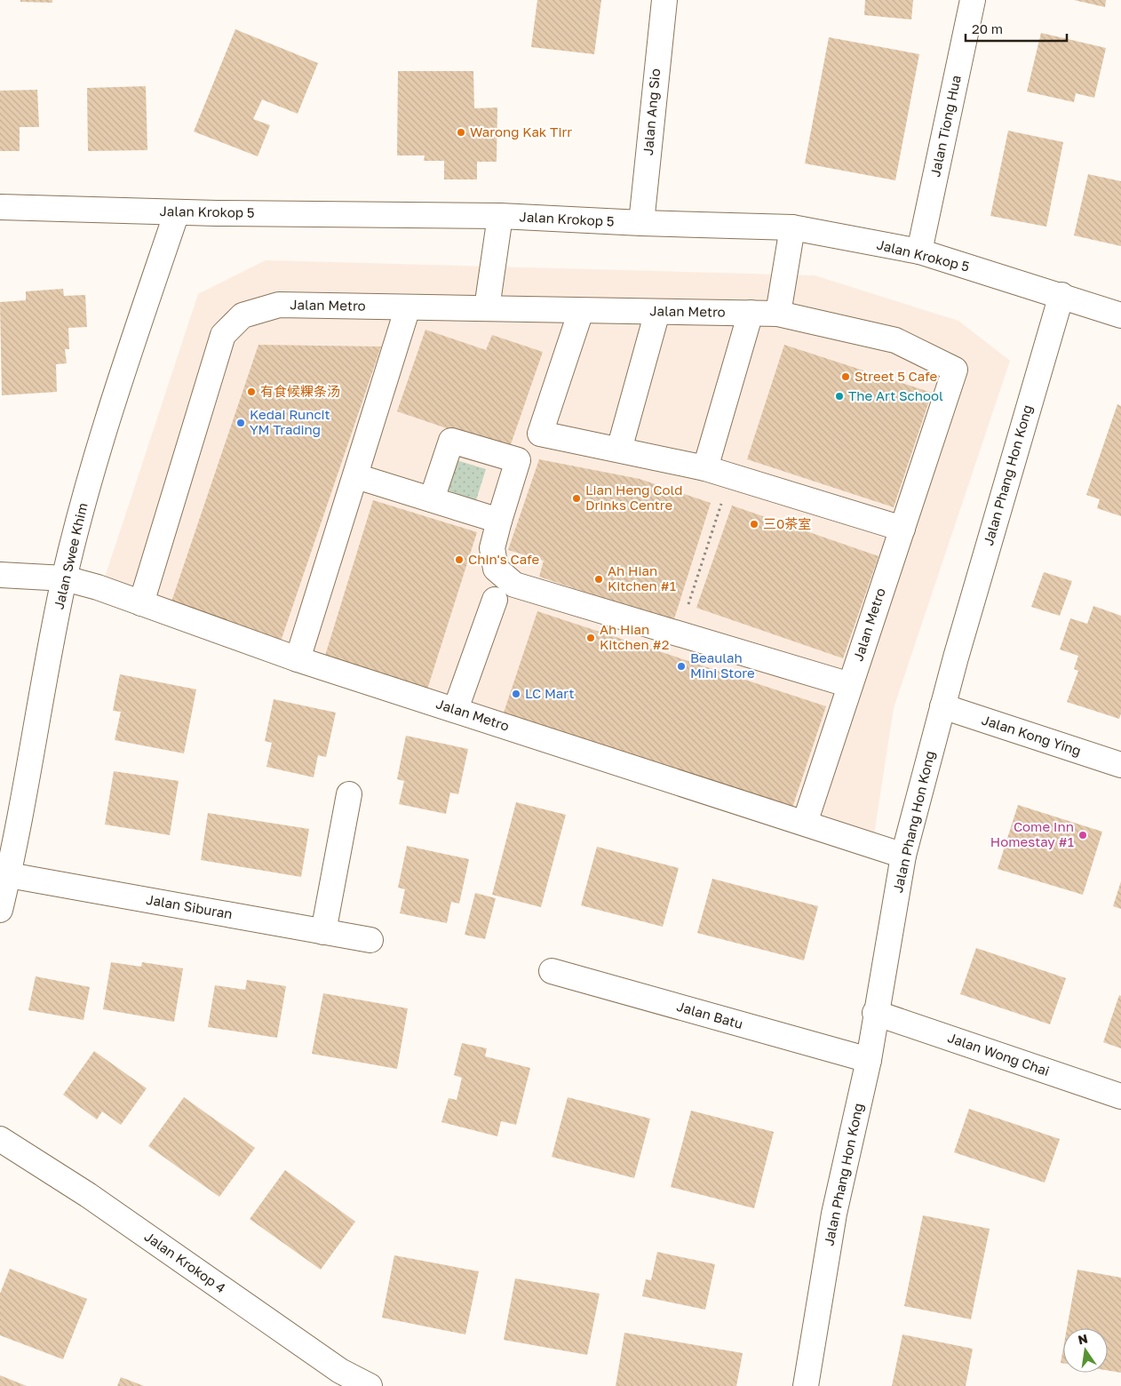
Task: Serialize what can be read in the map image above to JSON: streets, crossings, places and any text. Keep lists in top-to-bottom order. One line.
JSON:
{"streets":{"street":["Jalan Ang Sio","Jalan Tiong Hua","Jalan Krokop 5","Jalan Metro","Jalan Phang Hon Kong","Jalan Swee Khim","Jalan Kong Ying","Jalan Siburan","Jalan Batu","Jalan Wong Chai","Jalan Krokop 4"]},"crossings":[["Jalan Ang Sio","Jalan Krokop 5"],["Jalan Tiong Hua","Jalan Krokop 5"],["Jalan Krokop 5","Jalan Phang Hon Kong"],["Jalan Krokop 5","Jalan Swee Khim"],["Jalan Metro","Jalan Phang Hon Kong"],["Jalan Metro","Jalan Swee Khim"],["Jalan Phang Hon Kong","Jalan Kong Ying"],["Jalan Phang Hon Kong","Jalan Batu"],["Jalan Phang Hon Kong","Jalan Wong Chai"],["Jalan Swee Khim","Jalan Siburan"]],"places":["Warong Kak Tirr","Street 5 Cafe","有食候粿条汤","The Art School","Kedai Runcit YM Trading","Lian Heng Cold Drinks Centre","三0茶室","Chin's Cafe","Ah Hian Kitchen #1","Ah Hian Kitchen #2","Beaulah Mini Store","LC Mart","Come Inn Homestay #1"],"scale_bar":"20 m","north":"top"}
